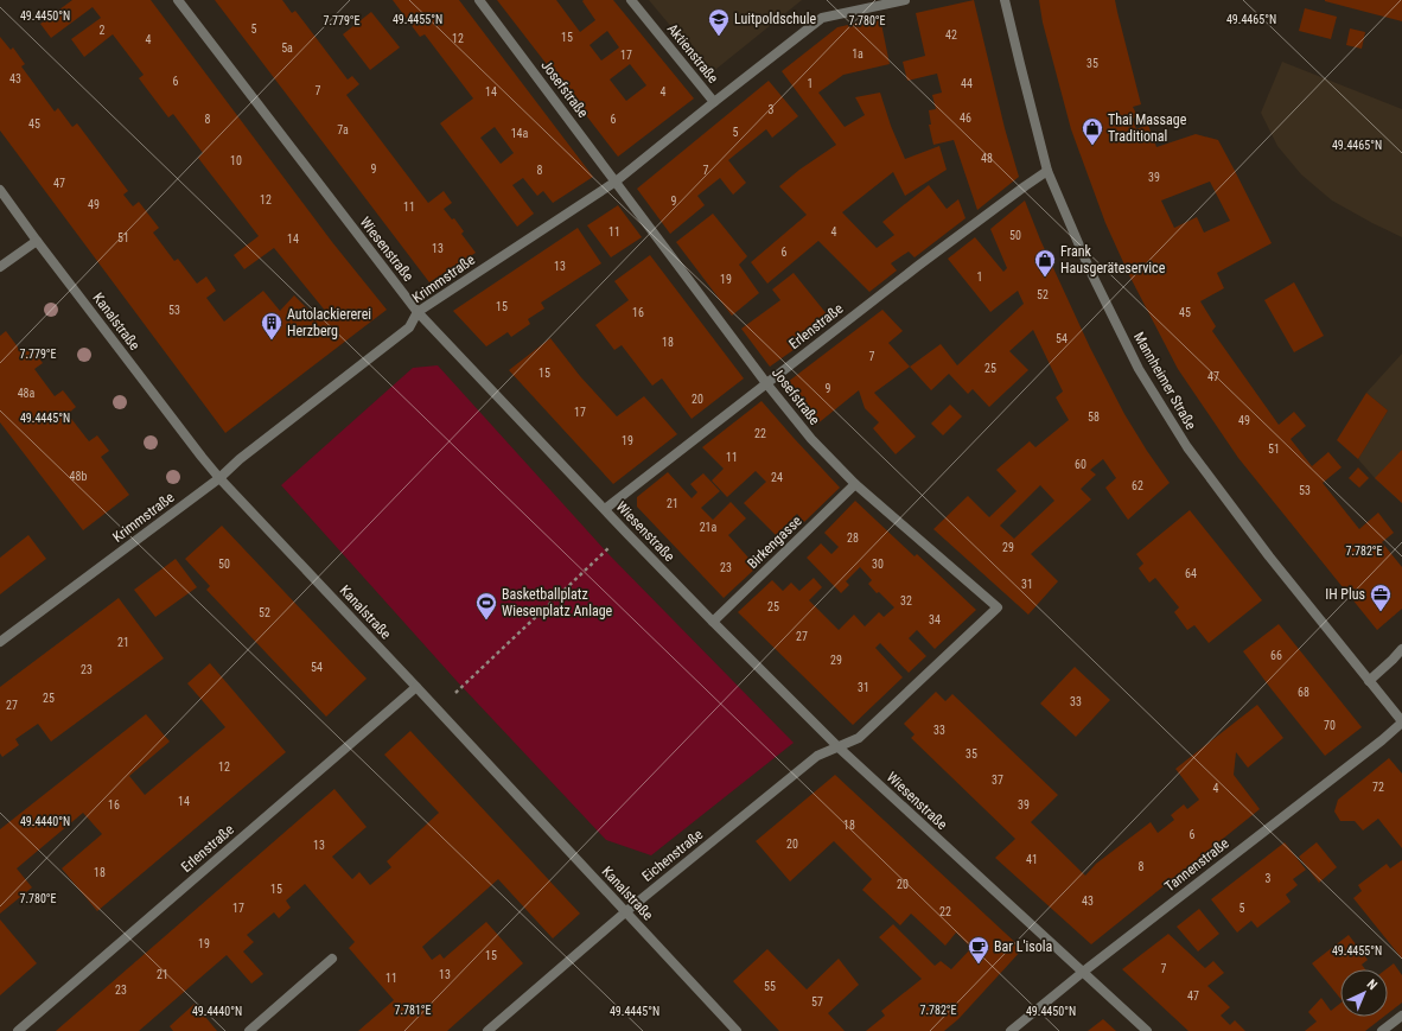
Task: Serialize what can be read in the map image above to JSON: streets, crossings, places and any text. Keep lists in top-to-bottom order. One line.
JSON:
{"streets":{"street":["Aktienstraße","Josefstraße","Wiesenstraße","Krimmstraße","Kanalstraße","Erlenstraße","Mannheimer Straße","Birkengasse","Eichenstraße","Tannenstraße"]},"crossings":[["Aktienstraße","Krimmstraße"],["Josefstraße","Wiesenstraße"],["Josefstraße","Krimmstraße"],["Josefstraße","Erlenstraße"],["Josefstraße","Birkengasse"],["Josefstraße","Eichenstraße"],["Wiesenstraße","Krimmstraße"],["Wiesenstraße","Erlenstraße"],["Wiesenstraße","Birkengasse"],["Wiesenstraße","Eichenstraße"],["Wiesenstraße","Tannenstraße"],["Krimmstraße","Kanalstraße"],["Kanalstraße","Erlenstraße"],["Kanalstraße","Eichenstraße"],["Erlenstraße","Mannheimer Straße"],["Mannheimer Straße","Tannenstraße"]],"places":{"school or university":["Luitpoldschule"],"shop":["Thai Massage Traditional","Frank Hausgeräteservice"],"building":["Autolackiererei Herzberg"],"office":["IH Plus"],"sports":["Basketballplatz Wiesenplatz Anlage"],"cafe":["Bar L'isola"]},"house_numbers":["5","2","42","15","12","4","5a","1a","17","35","43","6","1","44","7","14","4","3","46","8","6","45","7a","5","14a","48","10","9","8","7","39","47","12","9","49","11","11","4","50","51","14","13","6","13","1","19","52","15","53","16","45","54","18","7","25","15","47","9","48a","20","17","58","49","22","19","51","11","60","48b","24","62","53","21","21a","28","29","50","30","23","64","31","32","25","52","34","27","21","66","29","54","23","31","68","25","33","27","70","33","35","12","37","72","4","14","16","39","18","6","20","13","41","8","18","3","20","15","43","17","5","22","19","15","7","21","13","11","55","23","47","57"],"north":"top right","coordinates":["49.4450°N","49.4455°N","49.4465°N","7.779°E","7.780°E","49.4445°N","7.782°E","49.4440°N","7.781°E"]}
